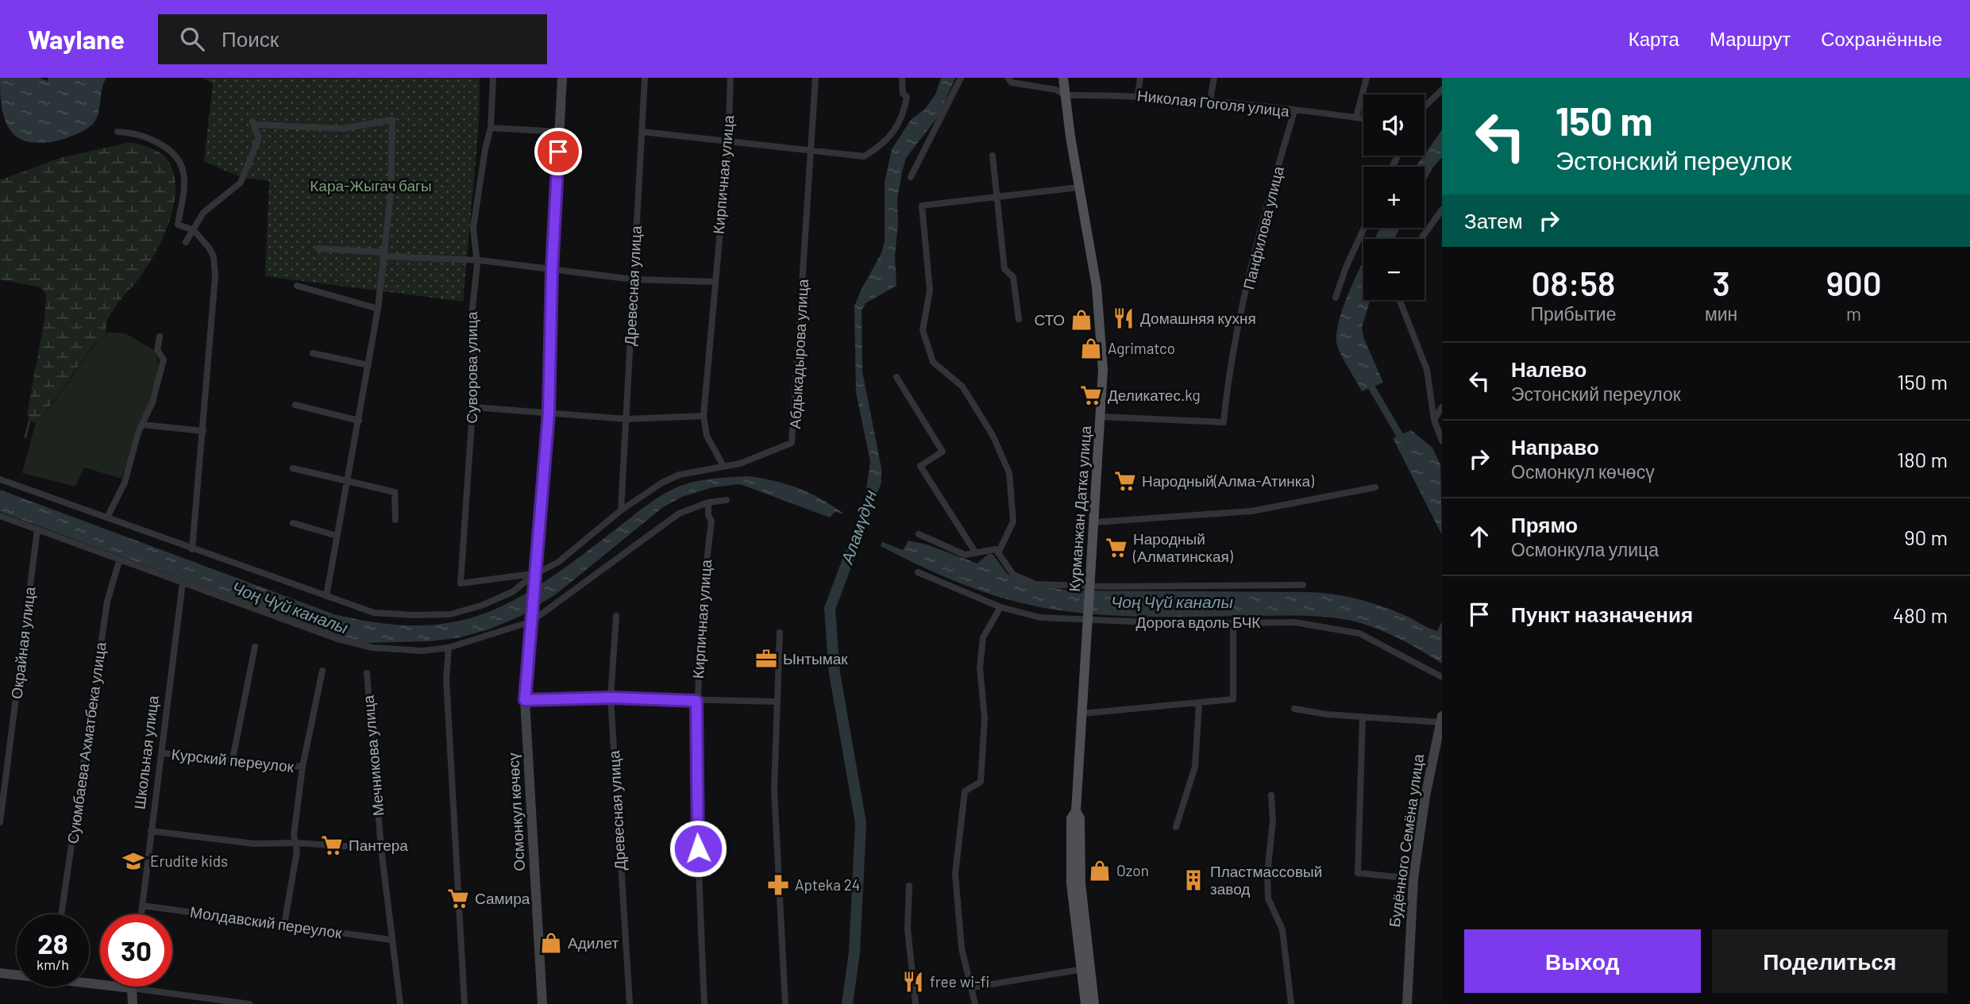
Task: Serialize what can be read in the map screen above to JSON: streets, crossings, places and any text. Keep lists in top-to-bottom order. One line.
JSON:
{"streets":{"main road":["Курманжан Датка улица"],"street":["Николая Гоголя улица","Кирпичная улица","Панфилова улица","Древесная улица","Абдыкадырова улица","Суворова улица","Дорога вдоль БЧК","Окрайная улица","Суюмбаева Ахматбека улица","Школьная улица","Мечникова улица","Курский переулок","Осмонкул көчөсү","Будённого Семёна улица","Молдавский переулок"]},"crossings":[["Николая Гоголя улица","Панфилова улица"],["Николая Гоголя улица","Курманжан Датка улица"],["Кирпичная улица","Абдыкадырова улица"],["Панфилова улица","Курманжан Датка улица"],["Древесная улица","Абдыкадырова улица"],["Абдыкадырова улица","Суворова улица"],["Абдыкадырова улица","Осмонкул көчөсү"],["Суворова улица","Осмонкул көчөсү"],["Курманжан Датка улица","Дорога вдоль БЧК"],["Школьная улица","Курский переулок"],["Школьная улица","Молдавский переулок"],["Мечникова улица","Молдавский переулок"],["Курский переулок","Молдавский переулок"]],"water":["Аламүдүн","Чоң Чүй каналы"],"parks":["Кара-Жыгач багы"],"places":{"restaurant":["Домашняя кухня","free wi-fi"],"shop":["СТО","Agrimatco","Ozon","Адилет"],"supermarket":["Деликатес.kg","Народный(Алма-Атинка)","Народный (Алматинская)","Пантера","Самира"],"office":["Ынтымак"],"school or university":["Erudite kids"],"building":["Пластмассовый завод"],"pharmacy":["Apteka 24"]},"page":{"header":"Waylane","search":"Поиск","nav":["Карта","Маршрут","Сохранённые"],"turn":["150 m","Эстонский переулок"],"map_buttons":["+","−"],"then":"Затем","eta":["08:58","Прибытие","3","мин","900","m"],"list":[{"name":"Налево","note":"Эстонский переулок","value":"150 m"},{"name":"Направо","note":"Осмонкул көчөсү","value":"180 m"},{"name":"Прямо","note":"Осмонкула улица","value":"90 m"},{"name":"Пункт назначения","value":"480 m"}],"speed":"28 km/h","limit":"30","buttons":["Выход","Поделиться"]}}
